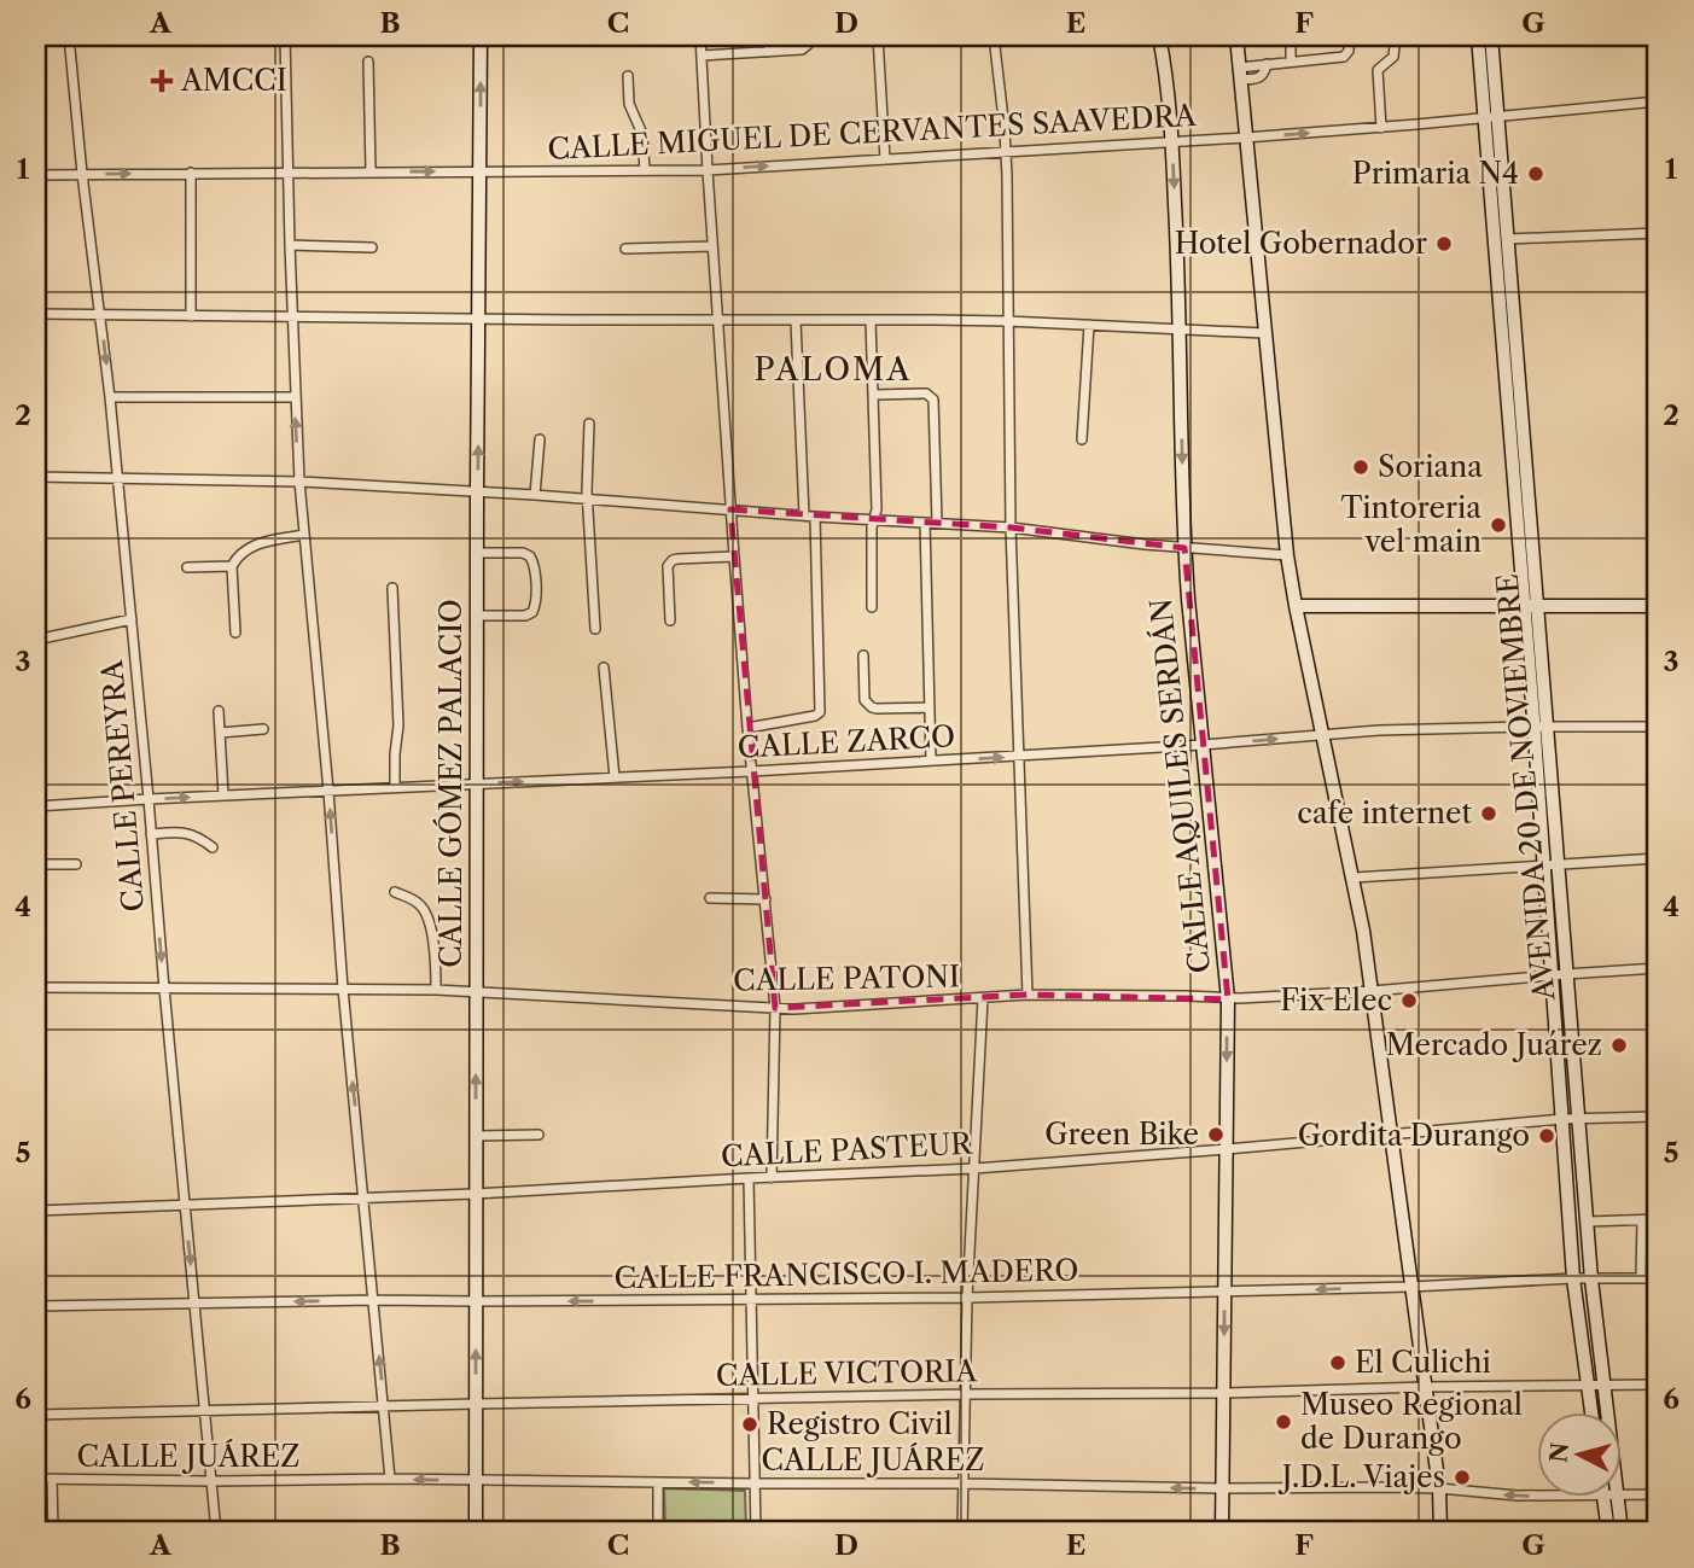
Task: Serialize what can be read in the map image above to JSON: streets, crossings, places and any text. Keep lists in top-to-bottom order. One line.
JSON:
{"streets":{"street":["CALLE MIGUEL DE CERVANTES SAAVEDRA","CALLE ZARCO","CALLE GÓMEZ PALACIO","CALLE PEREYRA","CALLE AQUILES SERDÁN","AVENIDA 20 DE NOVIEMBRE","CALLE PATONI","CALLE PASTEUR","CALLE FRANCISCO I. MADERO","CALLE VICTORIA","CALLE JUÁREZ"]},"crossings":[["CALLE MIGUEL DE CERVANTES SAAVEDRA","CALLE GÓMEZ PALACIO"],["CALLE MIGUEL DE CERVANTES SAAVEDRA","CALLE PEREYRA"],["CALLE MIGUEL DE CERVANTES SAAVEDRA","CALLE AQUILES SERDÁN"],["CALLE MIGUEL DE CERVANTES SAAVEDRA","AVENIDA 20 DE NOVIEMBRE"],["CALLE ZARCO","CALLE GÓMEZ PALACIO"],["CALLE ZARCO","CALLE PEREYRA"],["CALLE ZARCO","CALLE AQUILES SERDÁN"],["CALLE ZARCO","AVENIDA 20 DE NOVIEMBRE"],["CALLE GÓMEZ PALACIO","CALLE PATONI"],["CALLE GÓMEZ PALACIO","CALLE PASTEUR"],["CALLE GÓMEZ PALACIO","CALLE FRANCISCO I. MADERO"],["CALLE GÓMEZ PALACIO","CALLE VICTORIA"],["CALLE GÓMEZ PALACIO","CALLE JUÁREZ"],["CALLE PEREYRA","CALLE PATONI"],["CALLE PEREYRA","CALLE PASTEUR"],["CALLE PEREYRA","CALLE FRANCISCO I. MADERO"],["CALLE PEREYRA","CALLE VICTORIA"],["CALLE PEREYRA","CALLE JUÁREZ"],["CALLE AQUILES SERDÁN","CALLE PATONI"],["CALLE AQUILES SERDÁN","CALLE PASTEUR"],["CALLE AQUILES SERDÁN","CALLE FRANCISCO I. MADERO"],["CALLE AQUILES SERDÁN","CALLE VICTORIA"],["CALLE AQUILES SERDÁN","CALLE JUÁREZ"],["AVENIDA 20 DE NOVIEMBRE","CALLE PATONI"],["AVENIDA 20 DE NOVIEMBRE","CALLE PASTEUR"],["AVENIDA 20 DE NOVIEMBRE","CALLE FRANCISCO I. MADERO"],["AVENIDA 20 DE NOVIEMBRE","CALLE VICTORIA"]],"one_way":["CALLE GÓMEZ PALACIO","CALLE FRANCISCO I. MADERO","CALLE JUÁREZ"],"districts":["PALOMA"],"places":{"health":["AMCCI"],"other":["Primaria N4","Hotel Gobernador","Soriana","Tintoreria vel main","cafe internet","Fix Elec","Mercado Juárez","Green Bike","Gordita Durango","El Culichi","Museo Regional de Durango","Registro Civil","J.D.L. Viajes"]},"north":"left","grid":{"columns":["A","B","C","D","E","F","G"],"rows":["1","2","3","4","5","6"]}}
